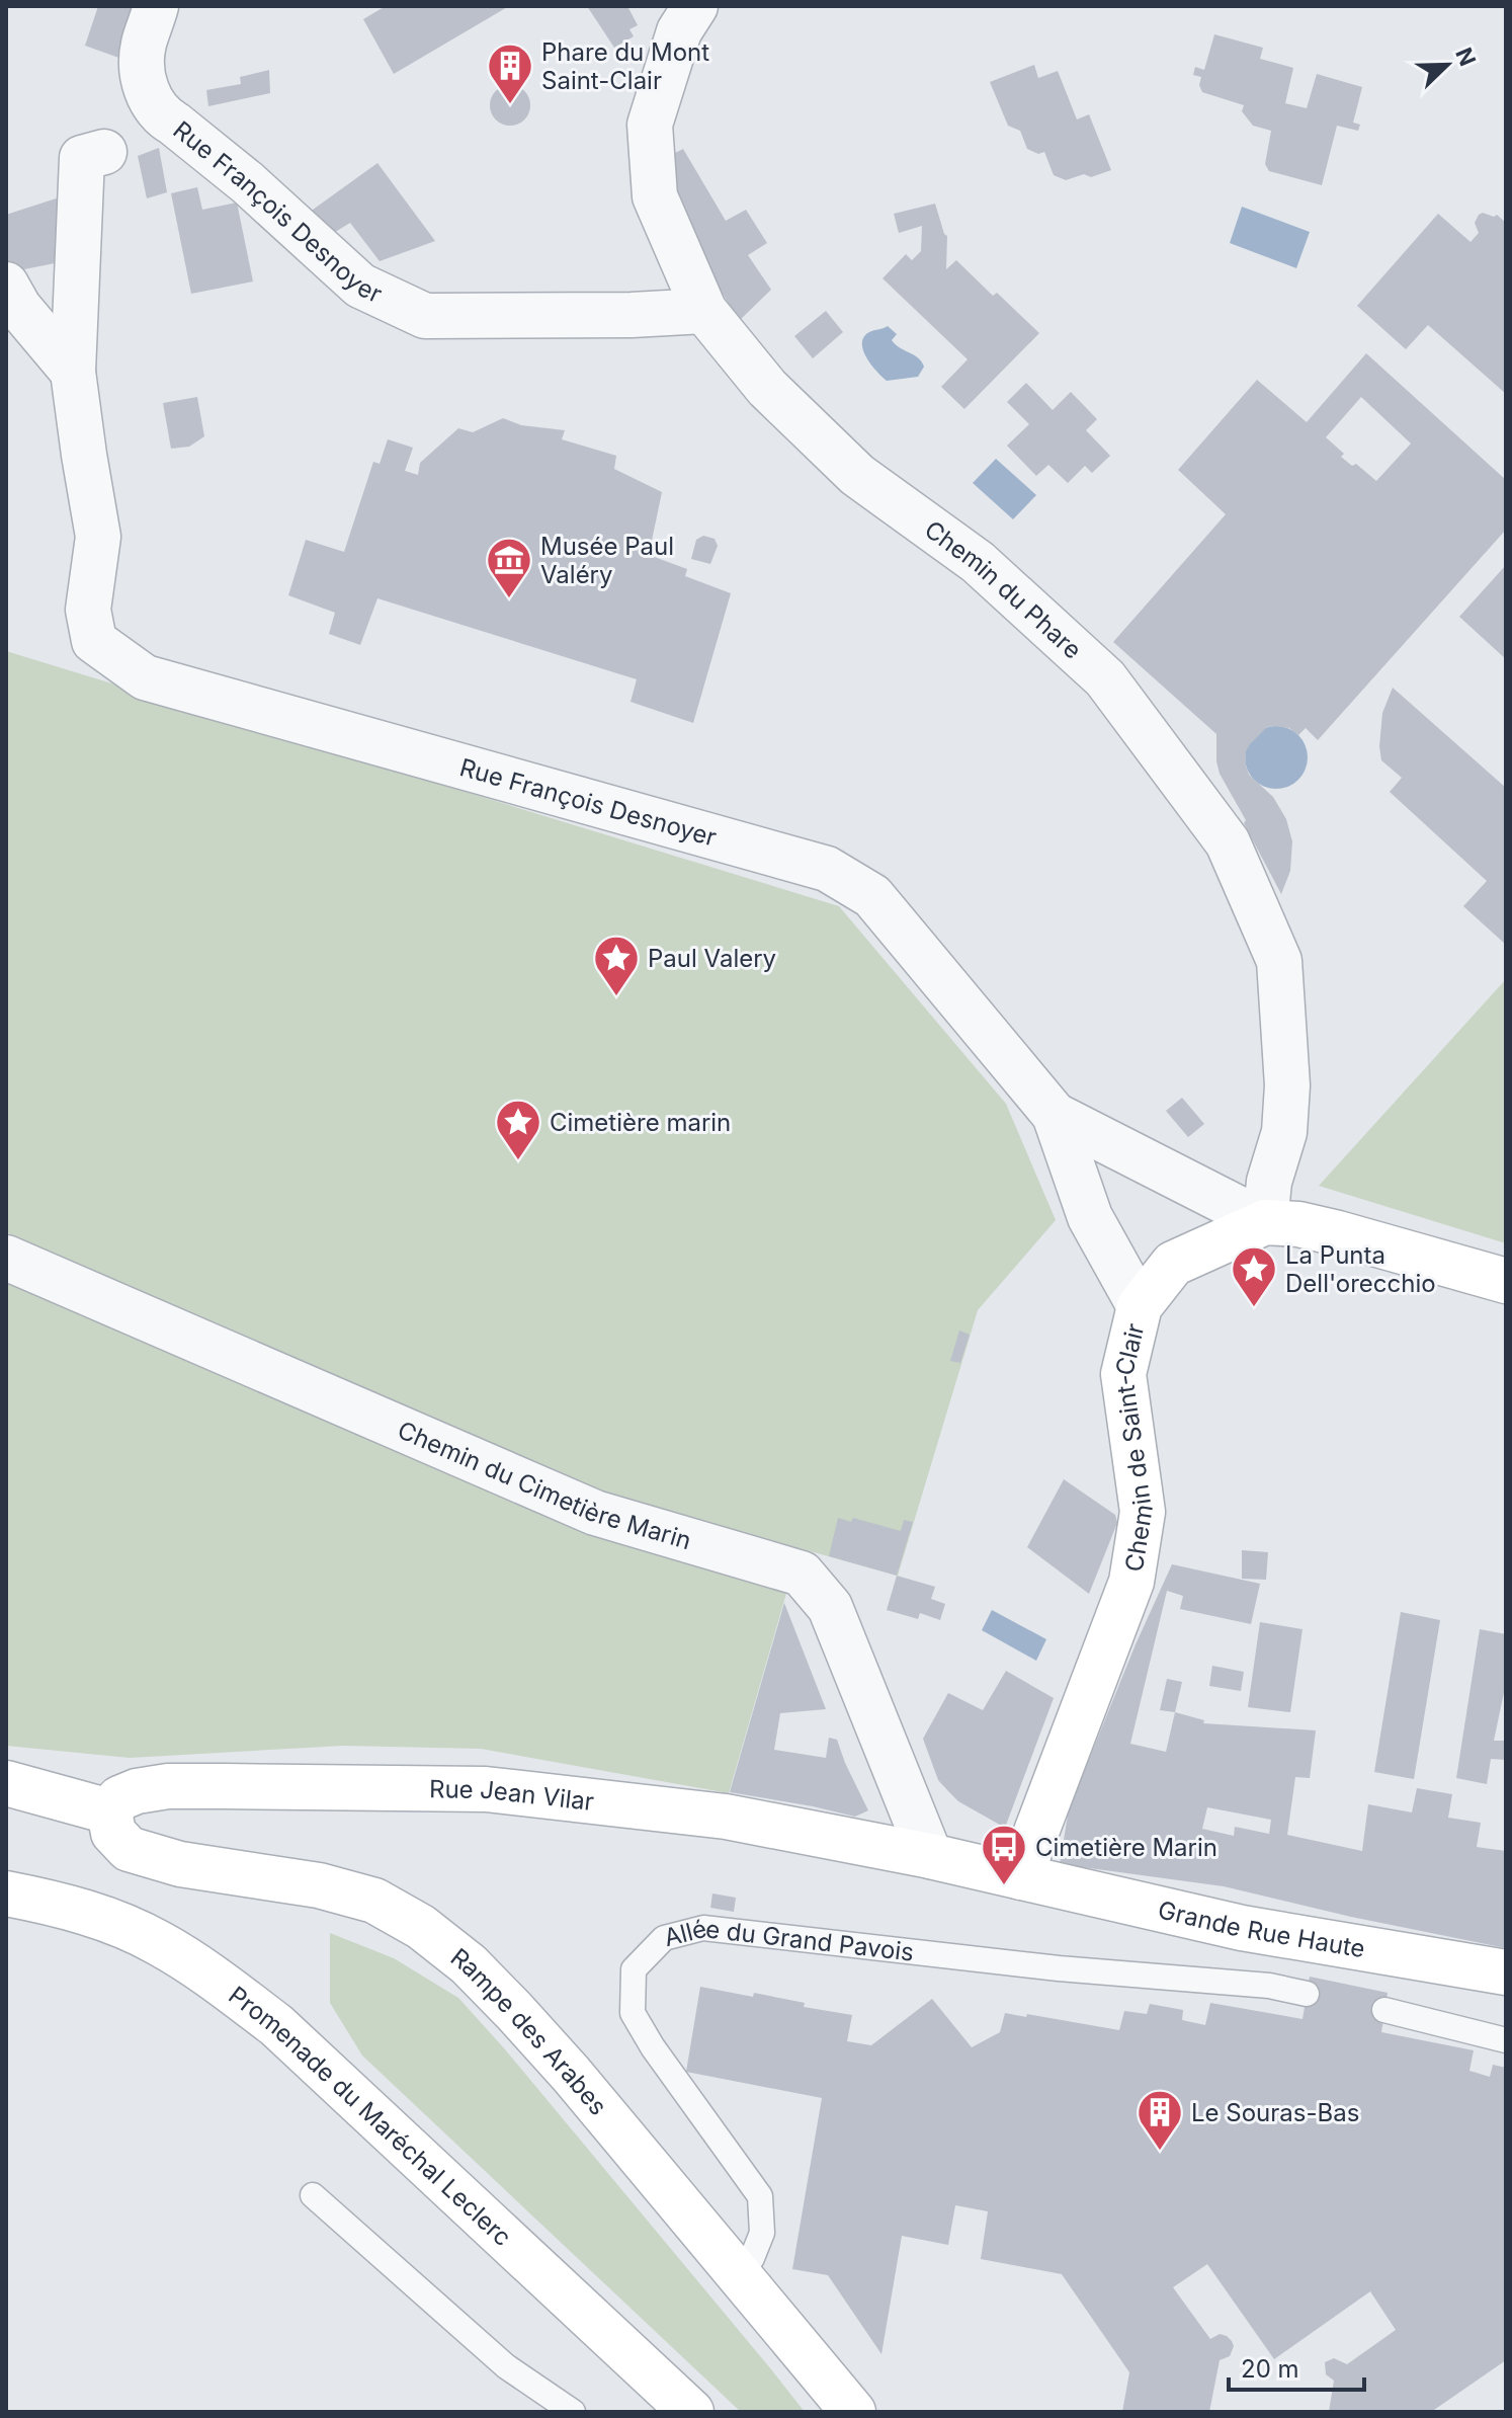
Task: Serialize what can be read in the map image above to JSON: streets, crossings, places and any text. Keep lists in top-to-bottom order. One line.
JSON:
{"streets":{"street":["Rue François Desnoyer","Chemin du Phare","Chemin de Saint-Clair","Chemin du Cimetière Marin","Rue Jean Vilar","Grande Rue Haute","Rampe des Arabes","Promenade du Maréchal Leclerc"],"lane":["Allée du Grand Pavois"]},"crossings":[["Rue François Desnoyer","Chemin du Phare"],["Rue François Desnoyer","Chemin de Saint-Clair"],["Chemin du Phare","Chemin de Saint-Clair"],["Chemin de Saint-Clair","Rue Jean Vilar"],["Chemin de Saint-Clair","Grande Rue Haute"],["Chemin du Cimetière Marin","Rue Jean Vilar"],["Rue Jean Vilar","Grande Rue Haute"],["Rue Jean Vilar","Rampe des Arabes"],["Allée du Grand Pavois","Rampe des Arabes"]],"places":{"building":["Phare du Mont Saint-Clair","Le Souras-Bas"],"museum":["Musée Paul Valéry"],"place":["Paul Valery","Cimetière marin","La Punta Dell'orecchio"],"bus stop":["Cimetière Marin"]},"scale_bar":"20 m","north":"top right"}
